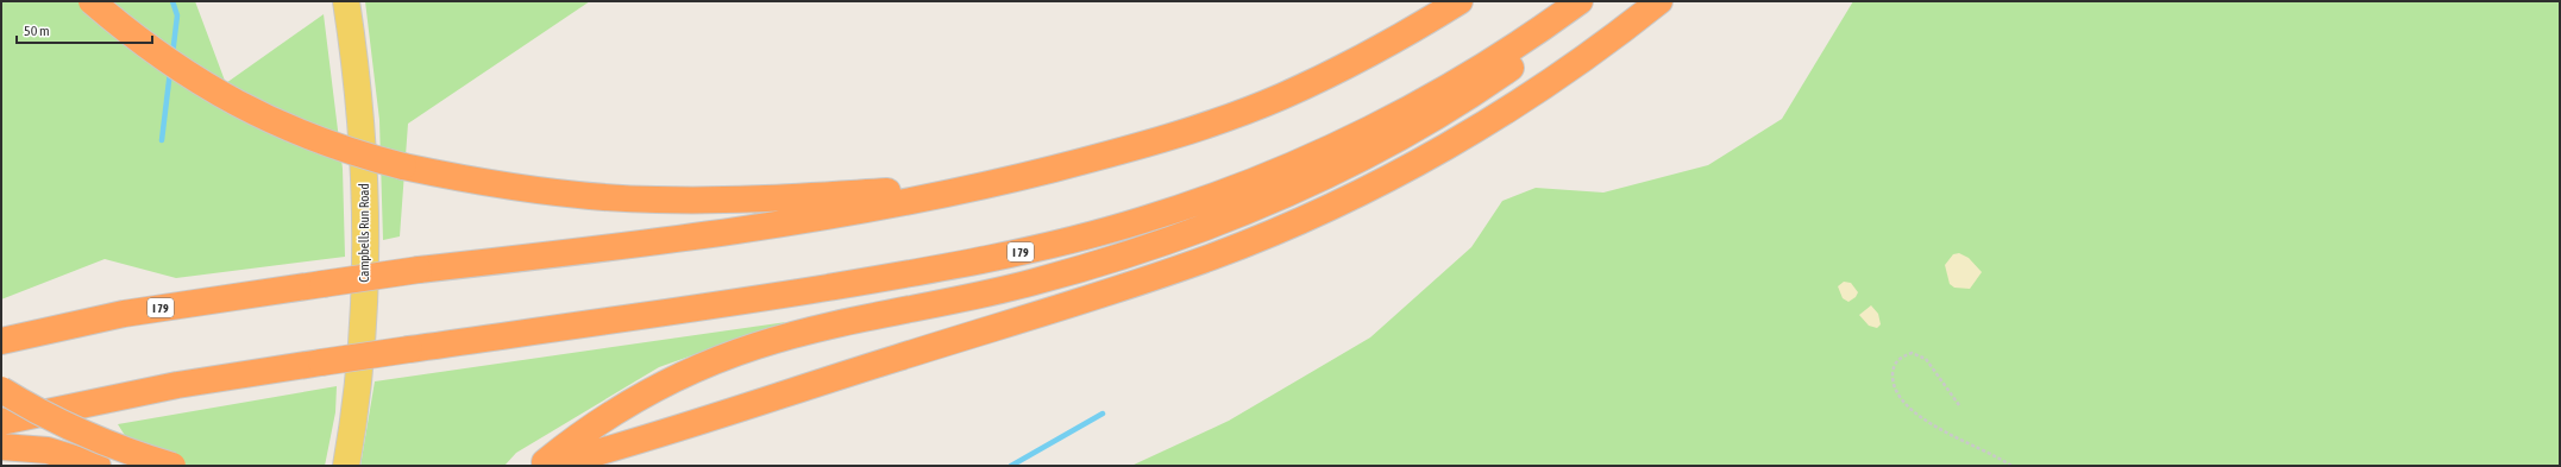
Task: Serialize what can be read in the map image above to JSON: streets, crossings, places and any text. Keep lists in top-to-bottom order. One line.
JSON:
{"streets":{"highway":["I 79"],"main road":["Campbells Run Road"]},"scale_bar":"50 m"}
